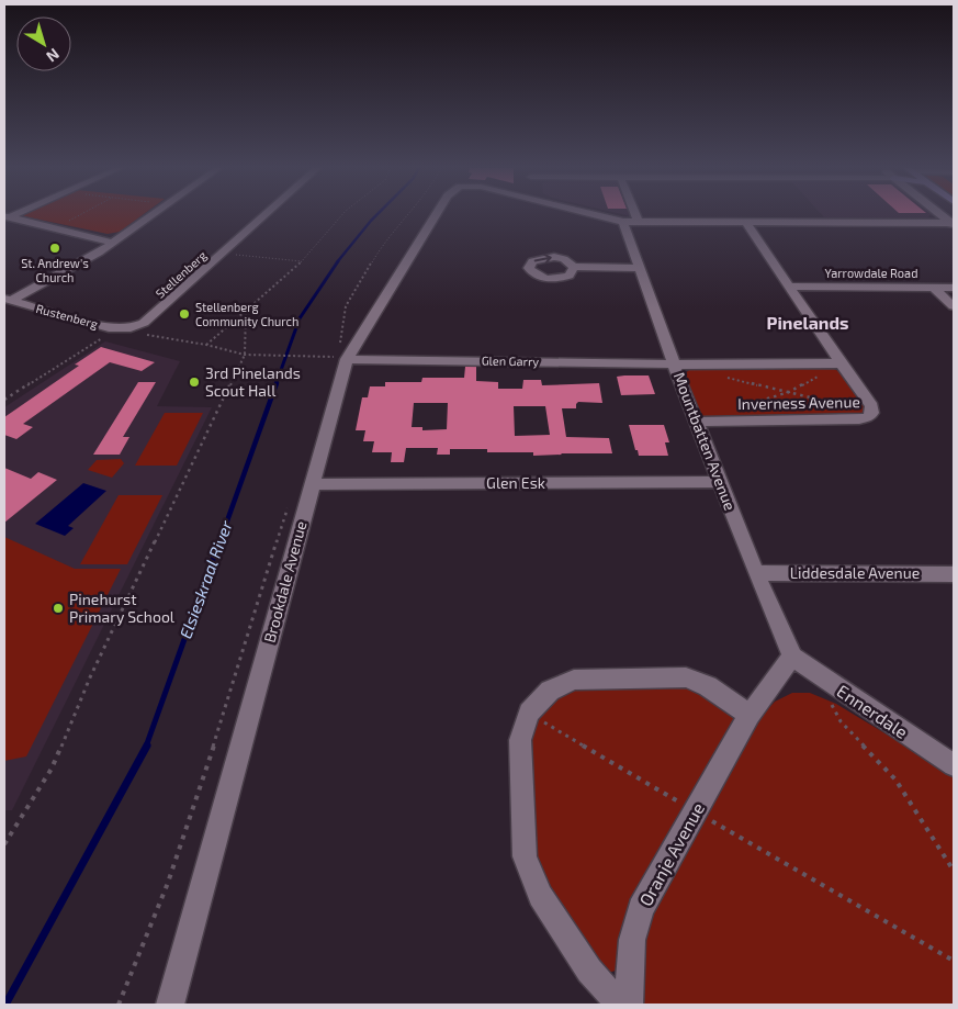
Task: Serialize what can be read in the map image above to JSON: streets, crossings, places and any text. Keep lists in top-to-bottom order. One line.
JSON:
{"streets":{"street":["Yarrowdale Road","Stellenberg","Rustenberg","Glen Garry","Inverness Avenue","Mountbatten Avenue","Glen Esk","Liddesdale Avenue","Brookdale Avenue","Ennerdale","Oranje Avenue"]},"crossings":[["Yarrowdale Road","Inverness Avenue"],["Stellenberg","Rustenberg"],["Glen Garry","Mountbatten Avenue"],["Glen Garry","Brookdale Avenue"],["Inverness Avenue","Mountbatten Avenue"],["Mountbatten Avenue","Glen Esk"],["Mountbatten Avenue","Liddesdale Avenue"],["Mountbatten Avenue","Ennerdale"],["Mountbatten Avenue","Oranje Avenue"],["Glen Esk","Brookdale Avenue"],["Ennerdale","Oranje Avenue"]],"districts":["Pinelands"],"water":["Elsieskraal River"],"places":["St. Andrew's Church","Stellenberg Community Church","3rd Pinelands Scout Hall","Pinehurst Primary School"],"north":"bottom right"}
